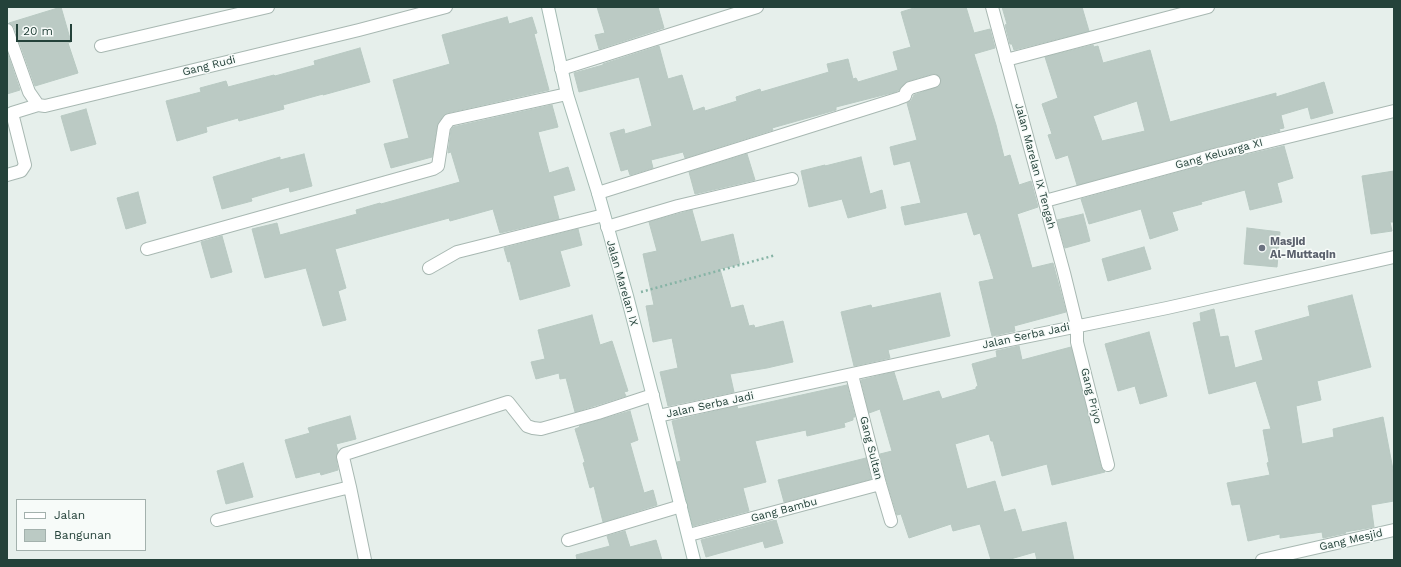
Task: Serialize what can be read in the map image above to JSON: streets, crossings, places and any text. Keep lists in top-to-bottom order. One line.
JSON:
{"streets":{"street":["Gang Rudi","Gang Keluarga XI","Jalan Marelan IX Tengah","Jalan Marelan IX","Jalan Serba Jadi","Gang Priyo","Gang Sultan","Gang Bambu","Gang Mesjid"]},"crossings":[["Gang Keluarga XI","Jalan Marelan IX Tengah"],["Jalan Marelan IX Tengah","Jalan Serba Jadi"],["Jalan Marelan IX Tengah","Gang Priyo"],["Jalan Marelan IX","Jalan Serba Jadi"],["Jalan Marelan IX","Gang Bambu"],["Jalan Serba Jadi","Gang Priyo"],["Jalan Serba Jadi","Gang Sultan"],["Gang Sultan","Gang Bambu"]],"places":["Masjid Al-Muttaqin"],"legend":["Jalan","Bangunan"],"scale_bar":"20 m"}
